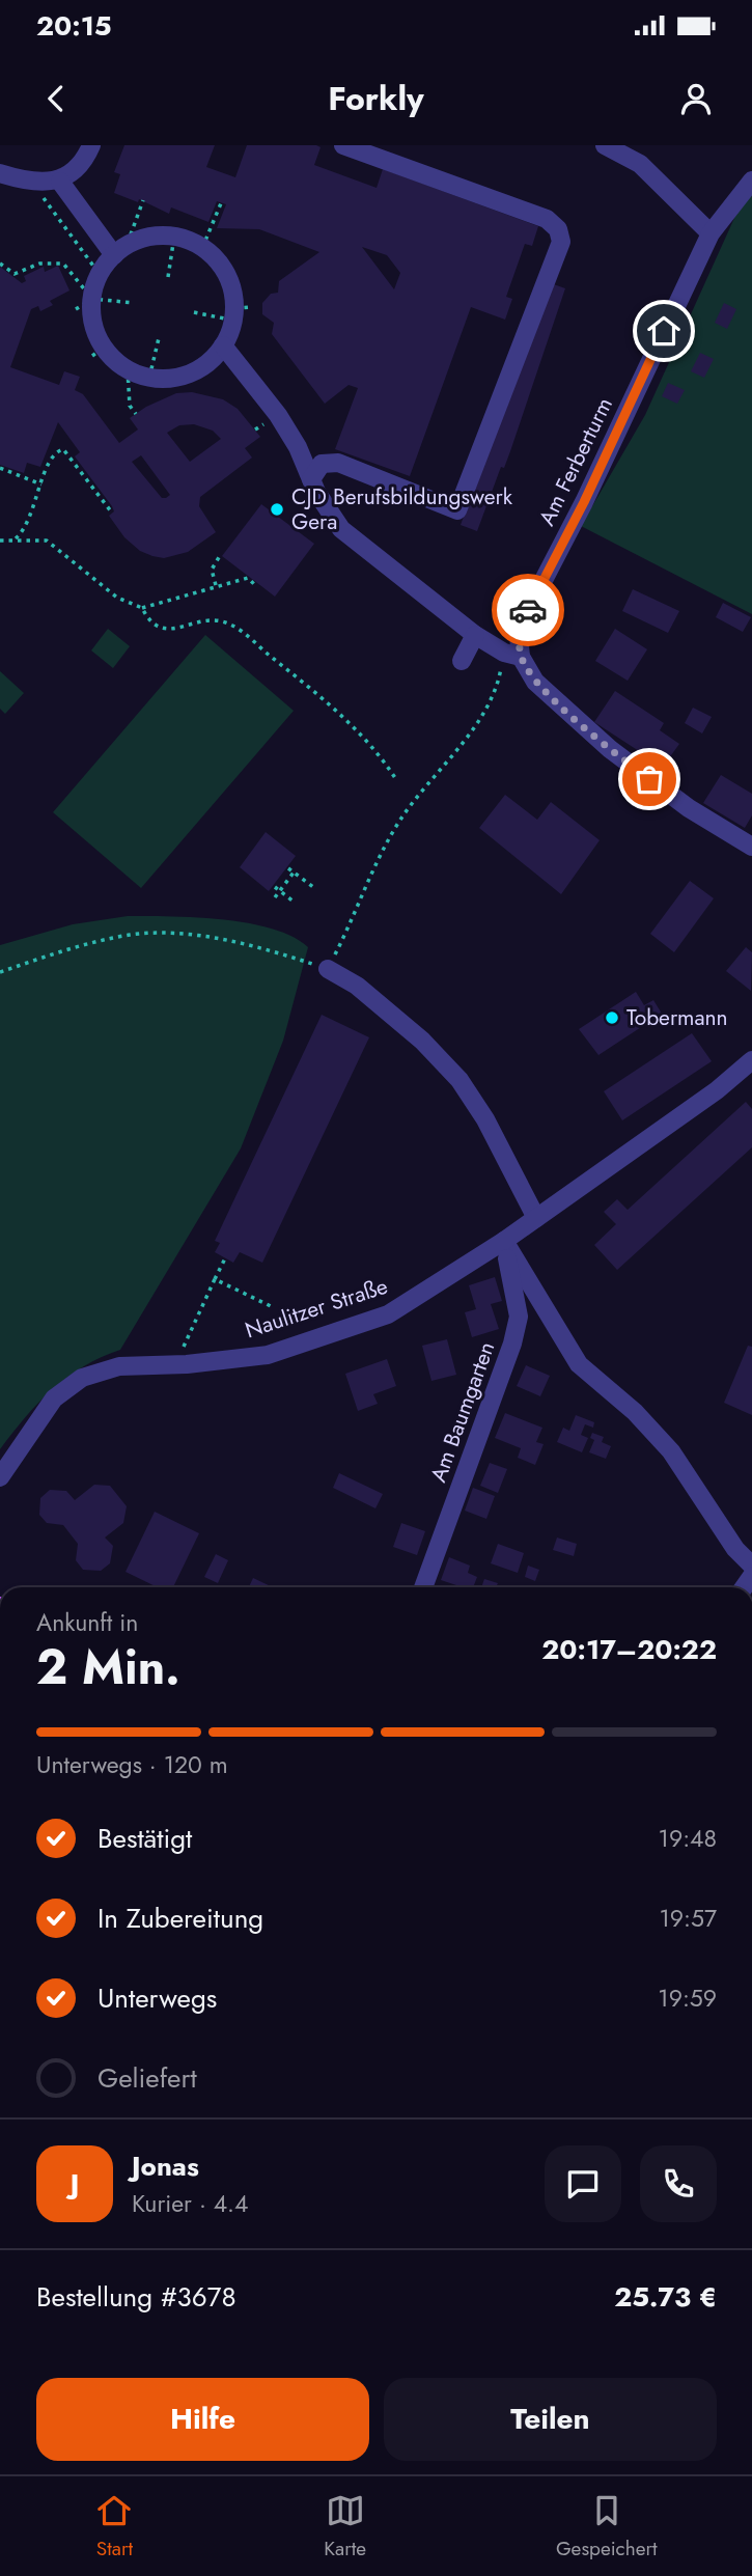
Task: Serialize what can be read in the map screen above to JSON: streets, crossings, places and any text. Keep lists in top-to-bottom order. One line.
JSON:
{"streets":{"street":["Am Ferberturm","Naulitzer Straße","Am Baumgarten"]},"crossings":[["Naulitzer Straße","Am Baumgarten"]],"places":["CJD Berufsbildungswerk Gera","Tobermann"],"page":{"status":"20:15","header":"Forkly","heading":["2 Min.","Ankunft in","20:17–20:22"],"panel":["Jonas","Kurier · 4.4","Bestellung #3678","25.73 €"],"bar":"Unterwegs · 120 m","list":[["Bestätigt","19:48"],["In Zubereitung","19:57"],["Unterwegs","19:59"],"Geliefert"],"round":"J","buttons":["Hilfe","Teilen"],"tabs":["Start","Karte","Gespeichert"]}}
